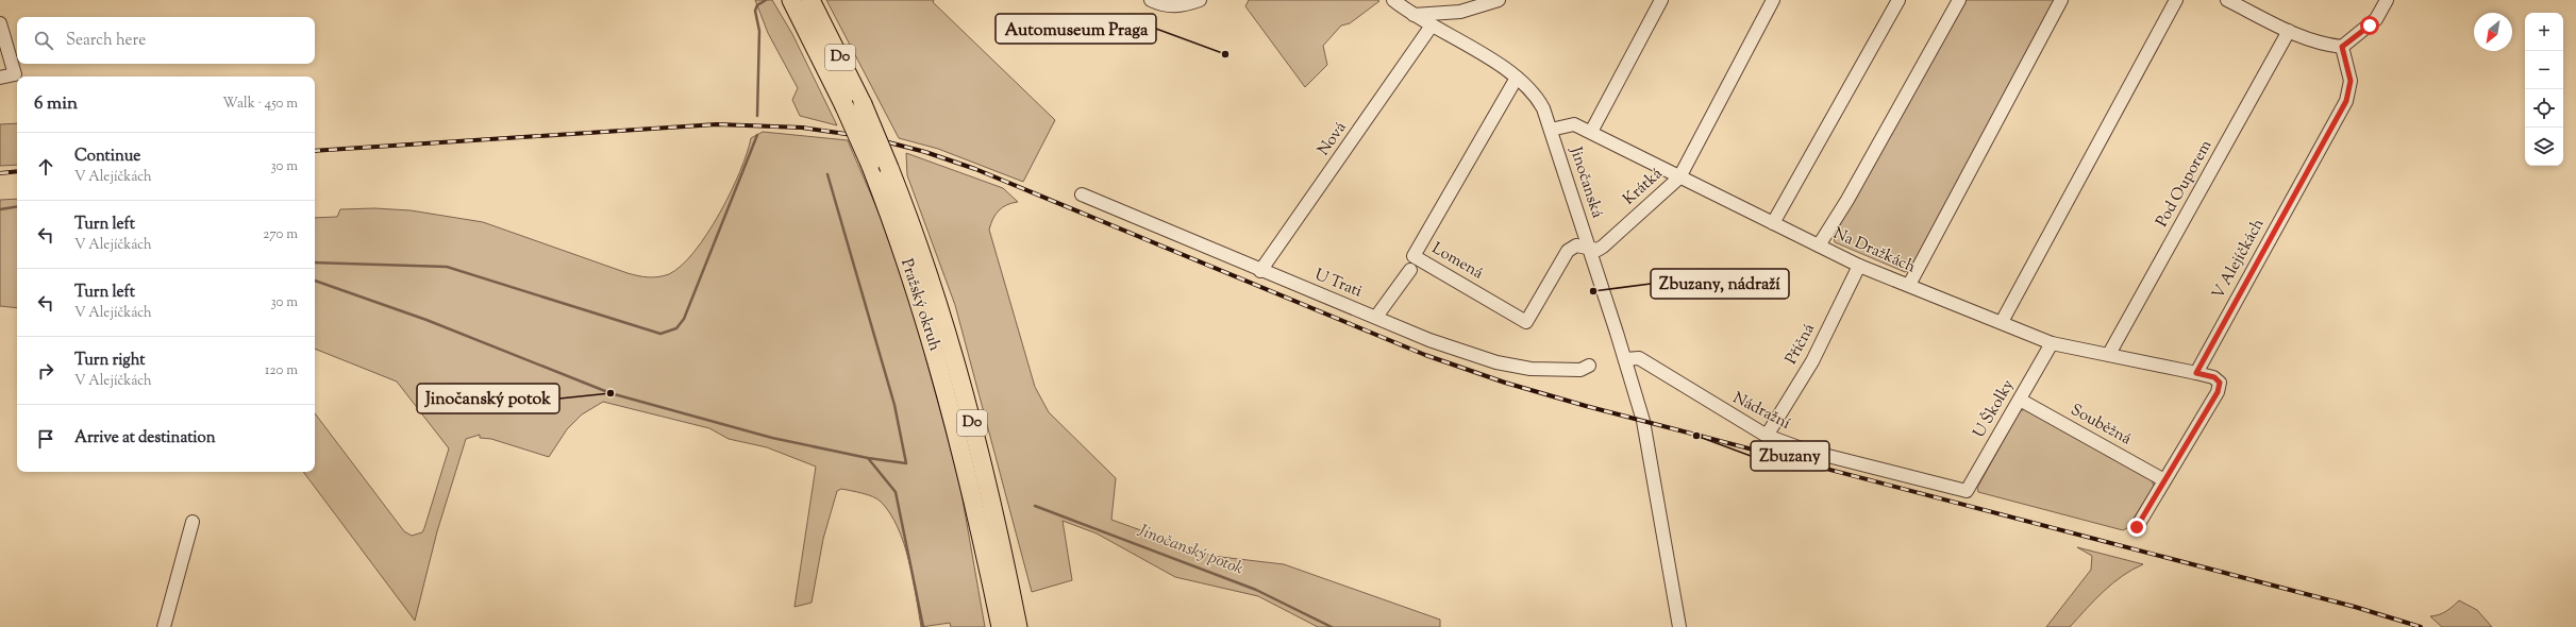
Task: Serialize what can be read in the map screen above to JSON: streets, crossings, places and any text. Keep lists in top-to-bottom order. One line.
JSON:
{"streets":{"highway":["D0","Pražský okruh"],"street":["Nová","Jinočanská","Pod Ouporem","Krátká","Na Dražkách","V Alejíčkách","Lomená","U Trati","Příčná","U Školky","Nádražní","Souběžná"]},"crossings":[["Nová","Jinočanská"],["Nová","U Trati"],["Jinočanská","Krátká"],["Jinočanská","Na Dražkách"],["Jinočanská","Lomená"],["Jinočanská","Nádražní"],["Pod Ouporem","Na Dražkách"],["Krátká","Na Dražkách"],["Krátká","Lomená"],["Na Dražkách","V Alejíčkách"],["Na Dražkách","Příčná"],["Na Dražkách","U Školky"],["Příčná","Nádražní"],["U Školky","Nádražní"],["U Školky","Souběžná"]],"water":["Jinočanský potok"],"places":["Automuseum Praga","Zbuzany, nádraží","Jinočanský potok","Zbuzany"],"north":"bottom left","page":{"map_buttons":["+","−"],"search":"Search here","heading":["6 min","Walk · 450 m"],"list":[["Continue","V Alejíčkách","30 m"],["Turn left","V Alejíčkách","270 m"],["Turn left","V Alejíčkách","30 m"],["Turn right","V Alejíčkách","120 m"],"Arrive at destination"]}}
